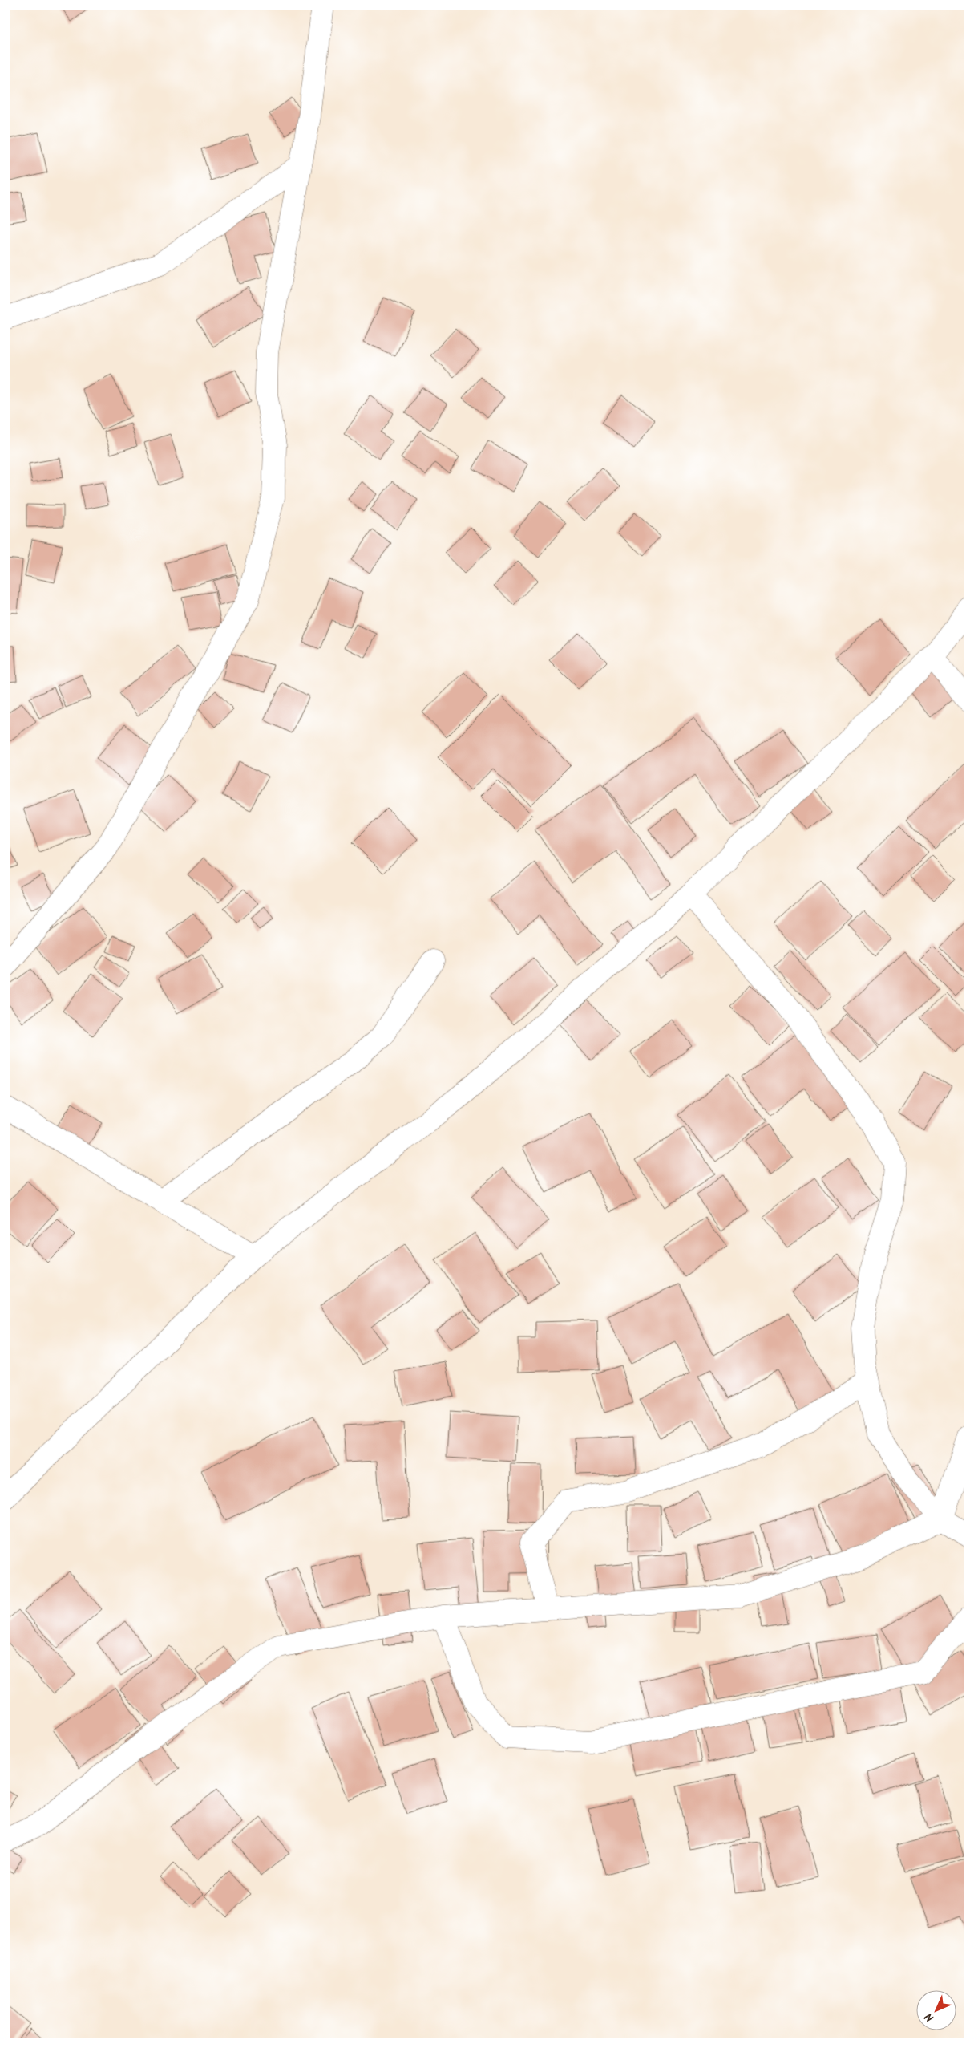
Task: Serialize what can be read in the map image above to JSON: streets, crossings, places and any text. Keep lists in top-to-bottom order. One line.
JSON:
{"north":"bottom left"}
